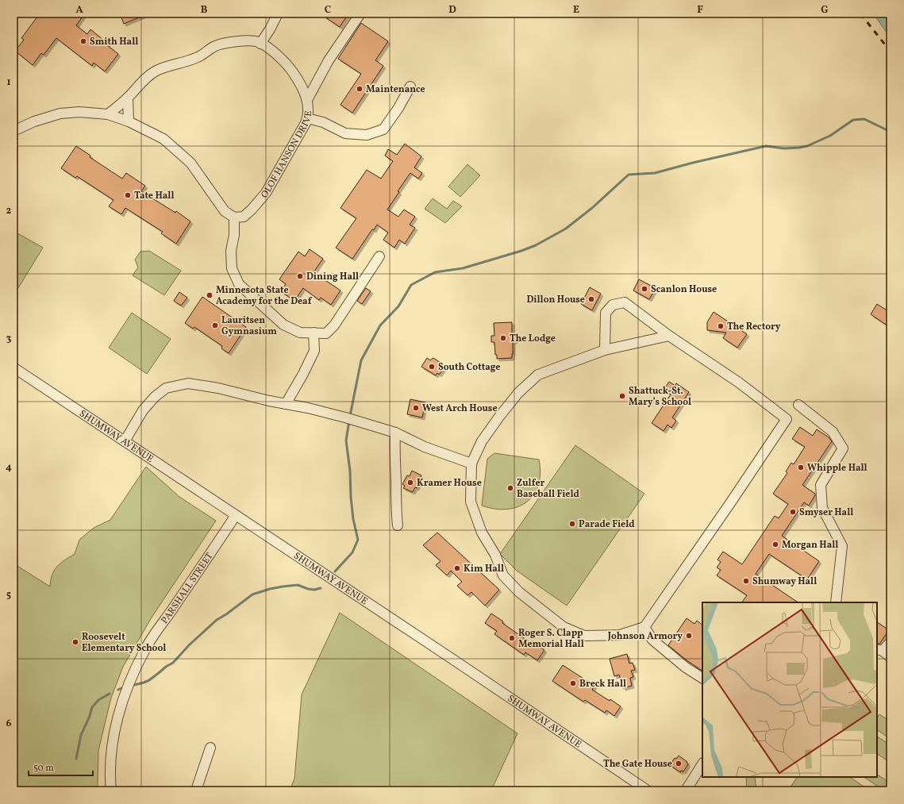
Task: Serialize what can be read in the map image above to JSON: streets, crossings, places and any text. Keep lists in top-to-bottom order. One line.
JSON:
{"streets":{"street":["OLOF HANSON DRIVE","SHUMWAY AVENUE","PARSHALL STREET"]},"crossings":[["SHUMWAY AVENUE","PARSHALL STREET"]],"places":["Smith Hall","Maintenance","Tate Hall","Dining Hall","Scanlon House","Minnesota State Academy for the Deaf","Dillon House","Lauritsen Gymnasium","The Rectory","The Lodge","South Cottage","Shattuck-St. Mary’s School","West Arch House","Whipple Hall","Kramer House","Zulfer Baseball Field","Smyser Hall","Parade Field","Morgan Hall","Kim Hall","Shumway Hall","Johnson Armory","Roger S. Clapp Memorial Hall","Roosevelt Elementary School","Breck Hall","The Gate House"],"scale_bar":"50 m","grid":{"columns":["A","B","C","D","E","F","G"],"rows":["1","2","3","4","5","6"]}}
